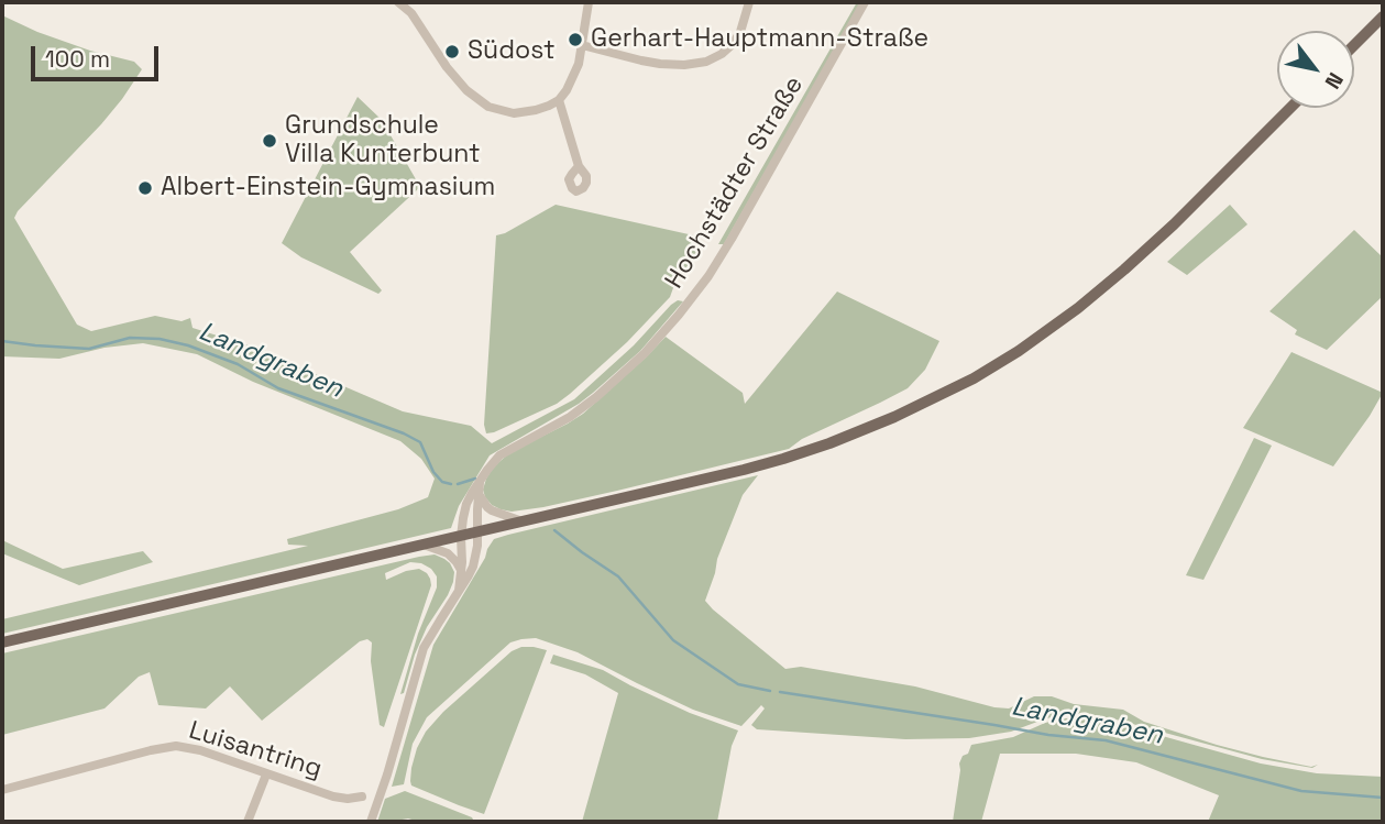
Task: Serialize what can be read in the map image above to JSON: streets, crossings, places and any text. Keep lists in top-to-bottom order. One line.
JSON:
{"streets":{"street":["Hochstädter Straße","Luisantring"]},"water":["Landgraben"],"places":["Gerhart-Hauptmann-Straße","Südost","Grundschule Villa Kunterbunt","Albert-Einstein-Gymnasium"],"scale_bar":"100 m","north":"bottom right"}
